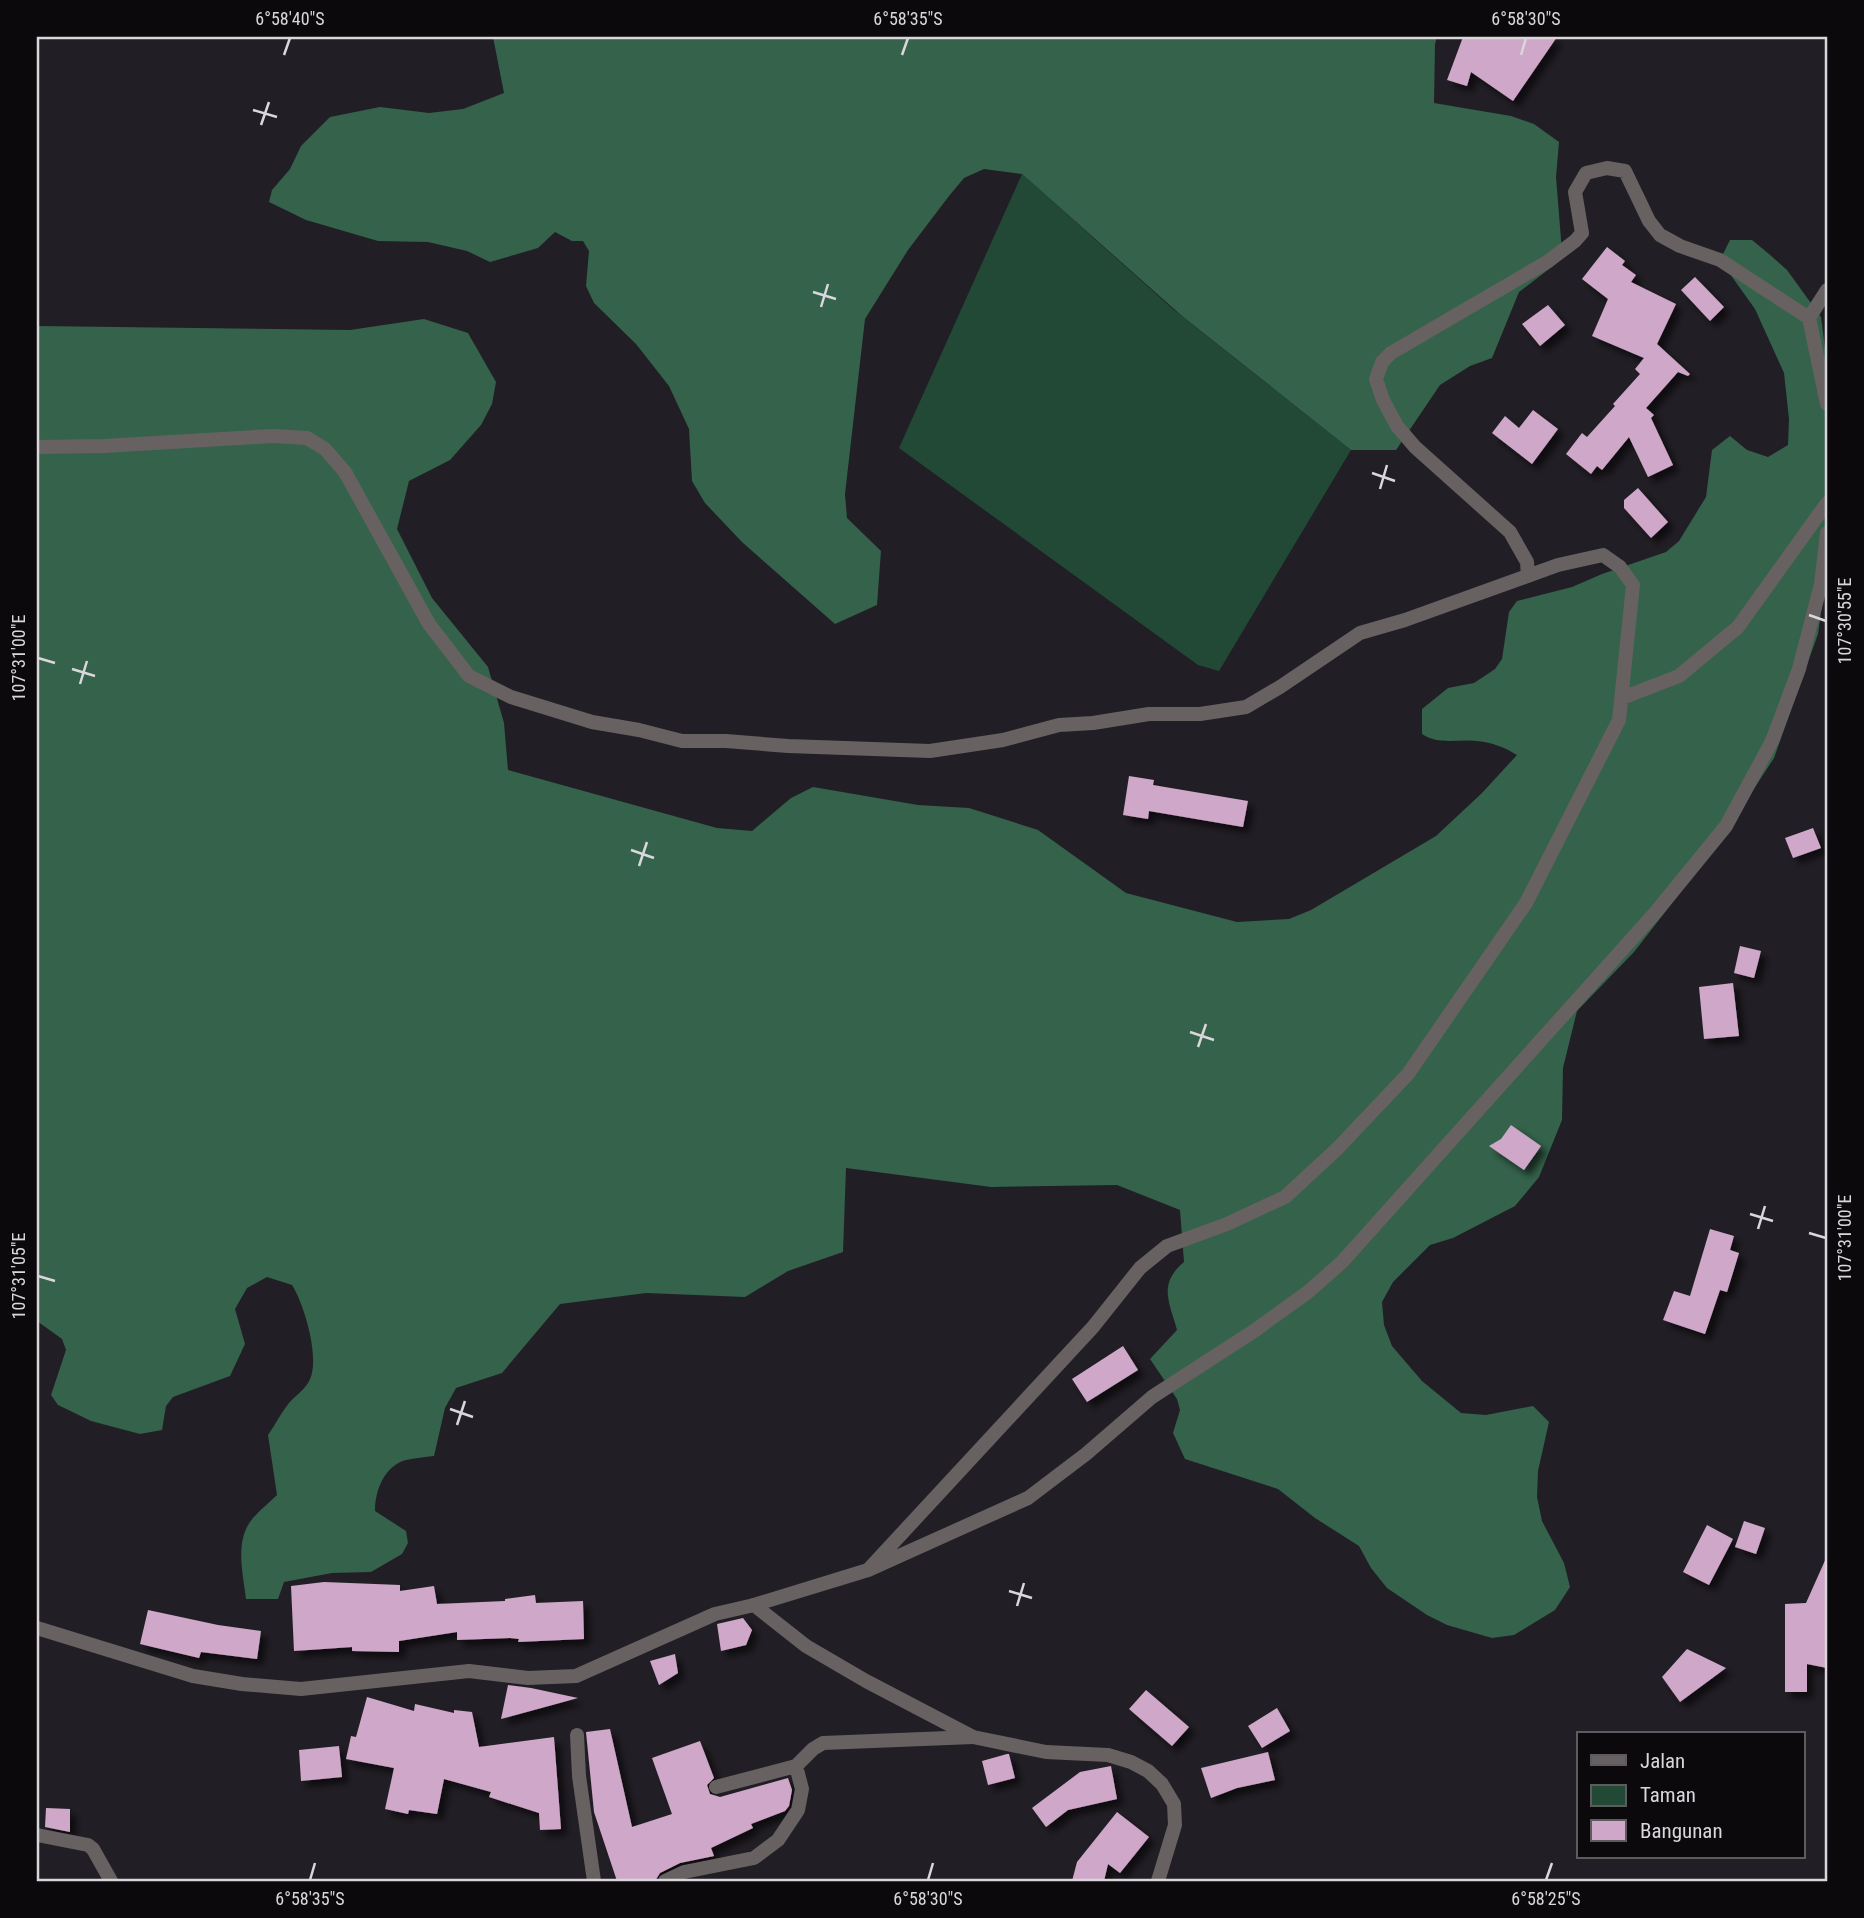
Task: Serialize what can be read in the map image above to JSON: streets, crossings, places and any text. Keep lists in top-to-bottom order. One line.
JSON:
{"legend":["Jalan","Taman","Bangunan"],"coordinates":["6°58'40\"S","6°58'35\"S","6°58'30\"S","107°30'55\"E","107°31'00\"E","107°31'05\"E","6°58'25\"S"]}
